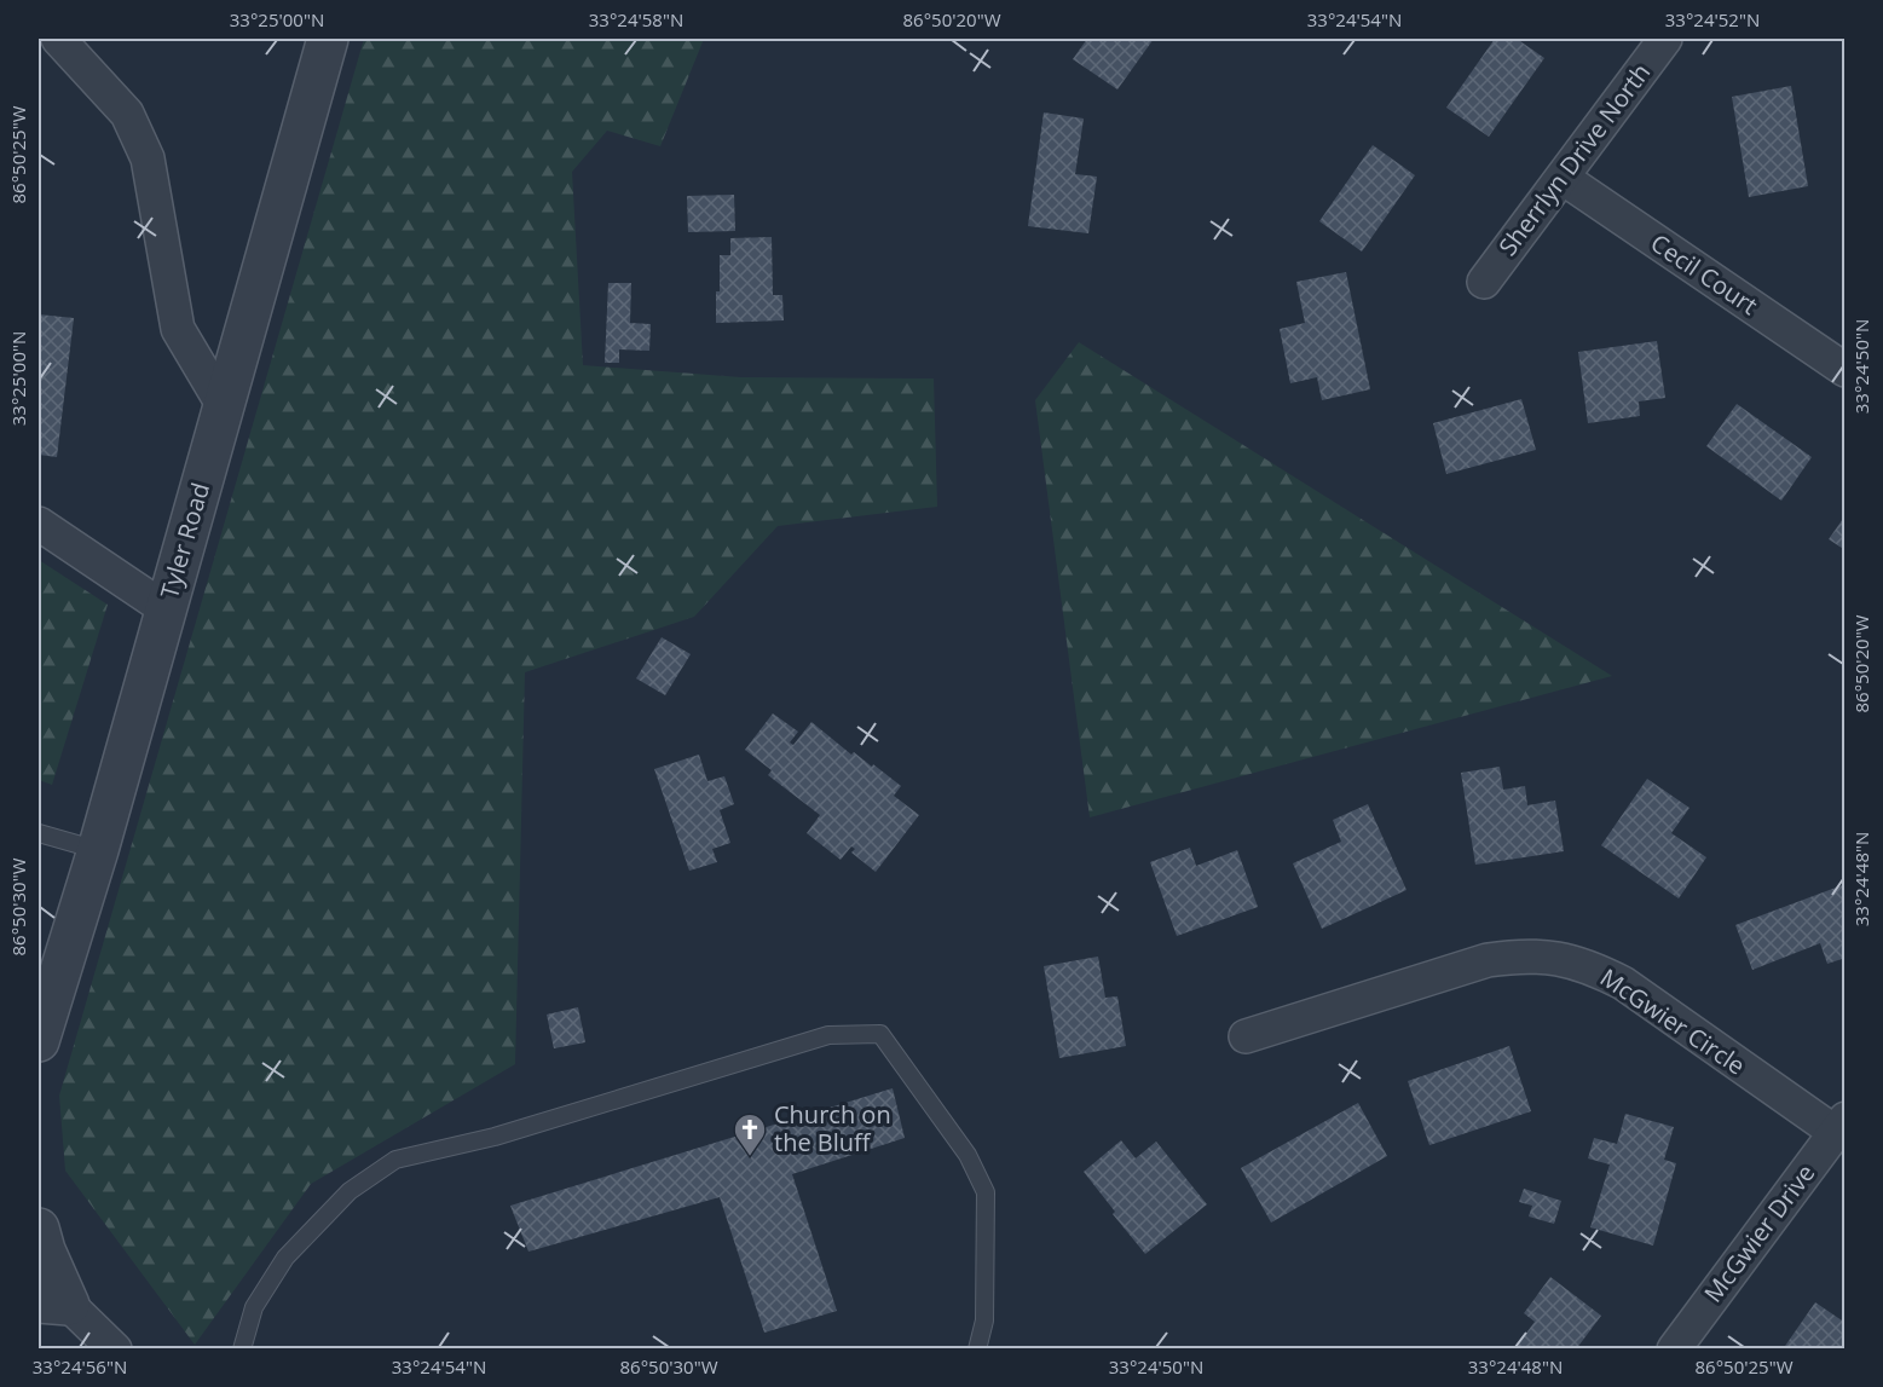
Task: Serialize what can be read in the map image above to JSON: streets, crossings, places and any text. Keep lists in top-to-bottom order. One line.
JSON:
{"streets":{"street":["Sherrlyn Drive North","Cecil Court","Tyler Road","McGwier Circle","McGwier Drive"]},"crossings":[["Sherrlyn Drive North","Cecil Court"],["McGwier Circle","McGwier Drive"]],"places":{"church":["Church on the Bluff"]},"coordinates":["33°25'00\"N","33°24'58\"N","86°50'20\"W","33°24'54\"N","33°24'52\"N","86°50'25\"W","33°24'50\"N","33°24'48\"N","86°50'30\"W","33°24'56\"N"]}
